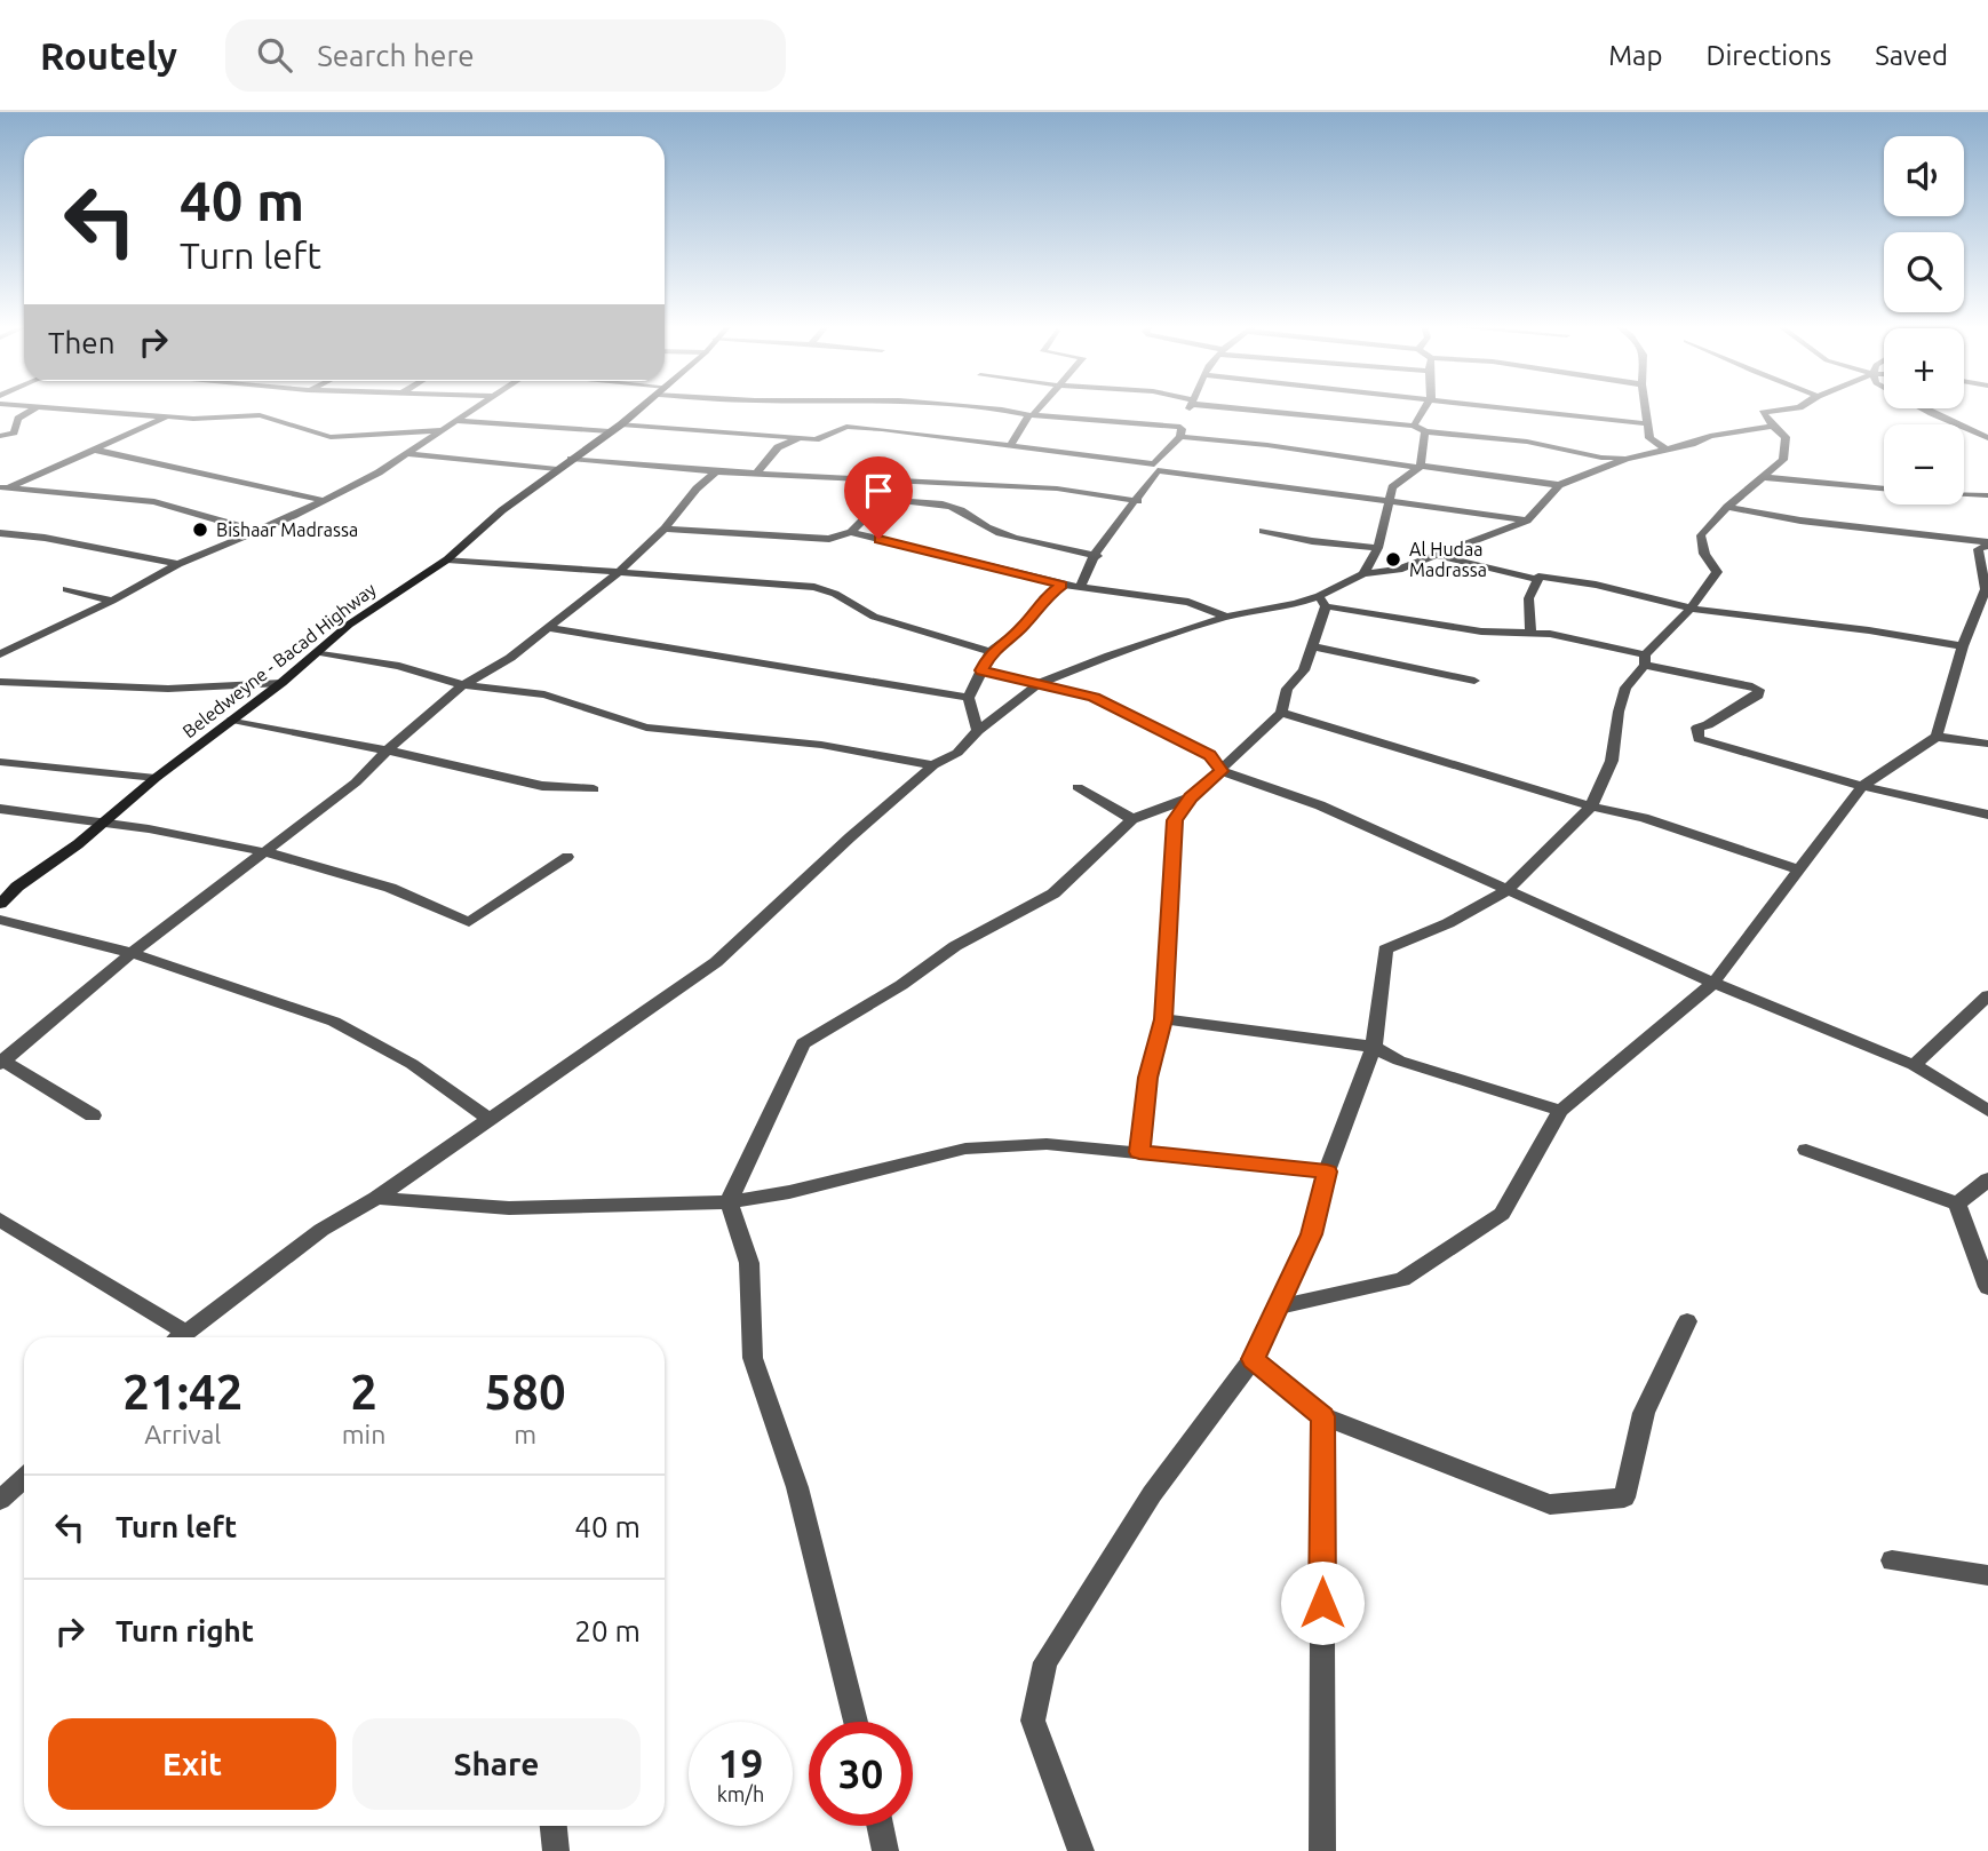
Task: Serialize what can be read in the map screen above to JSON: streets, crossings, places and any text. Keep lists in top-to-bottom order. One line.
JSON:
{"streets":{"street":["Beledweyne - Bacad Highway"]},"places":["Bishaar Madrassa","Al Hudaa Madrassa"],"page":{"header":"Routely","search":"Search here","nav":["Map","Directions","Saved"],"map_buttons":["+","−"],"turn":["40 m","Turn left"],"then":"Then","eta":["21:42","Arrival","2","min","580","m"],"list":[{"name":"Turn left","value":"40 m"},{"name":"Turn right","value":"20 m"}],"buttons":["Exit","Share"],"speed":"19 km/h","limit":"30"}}
